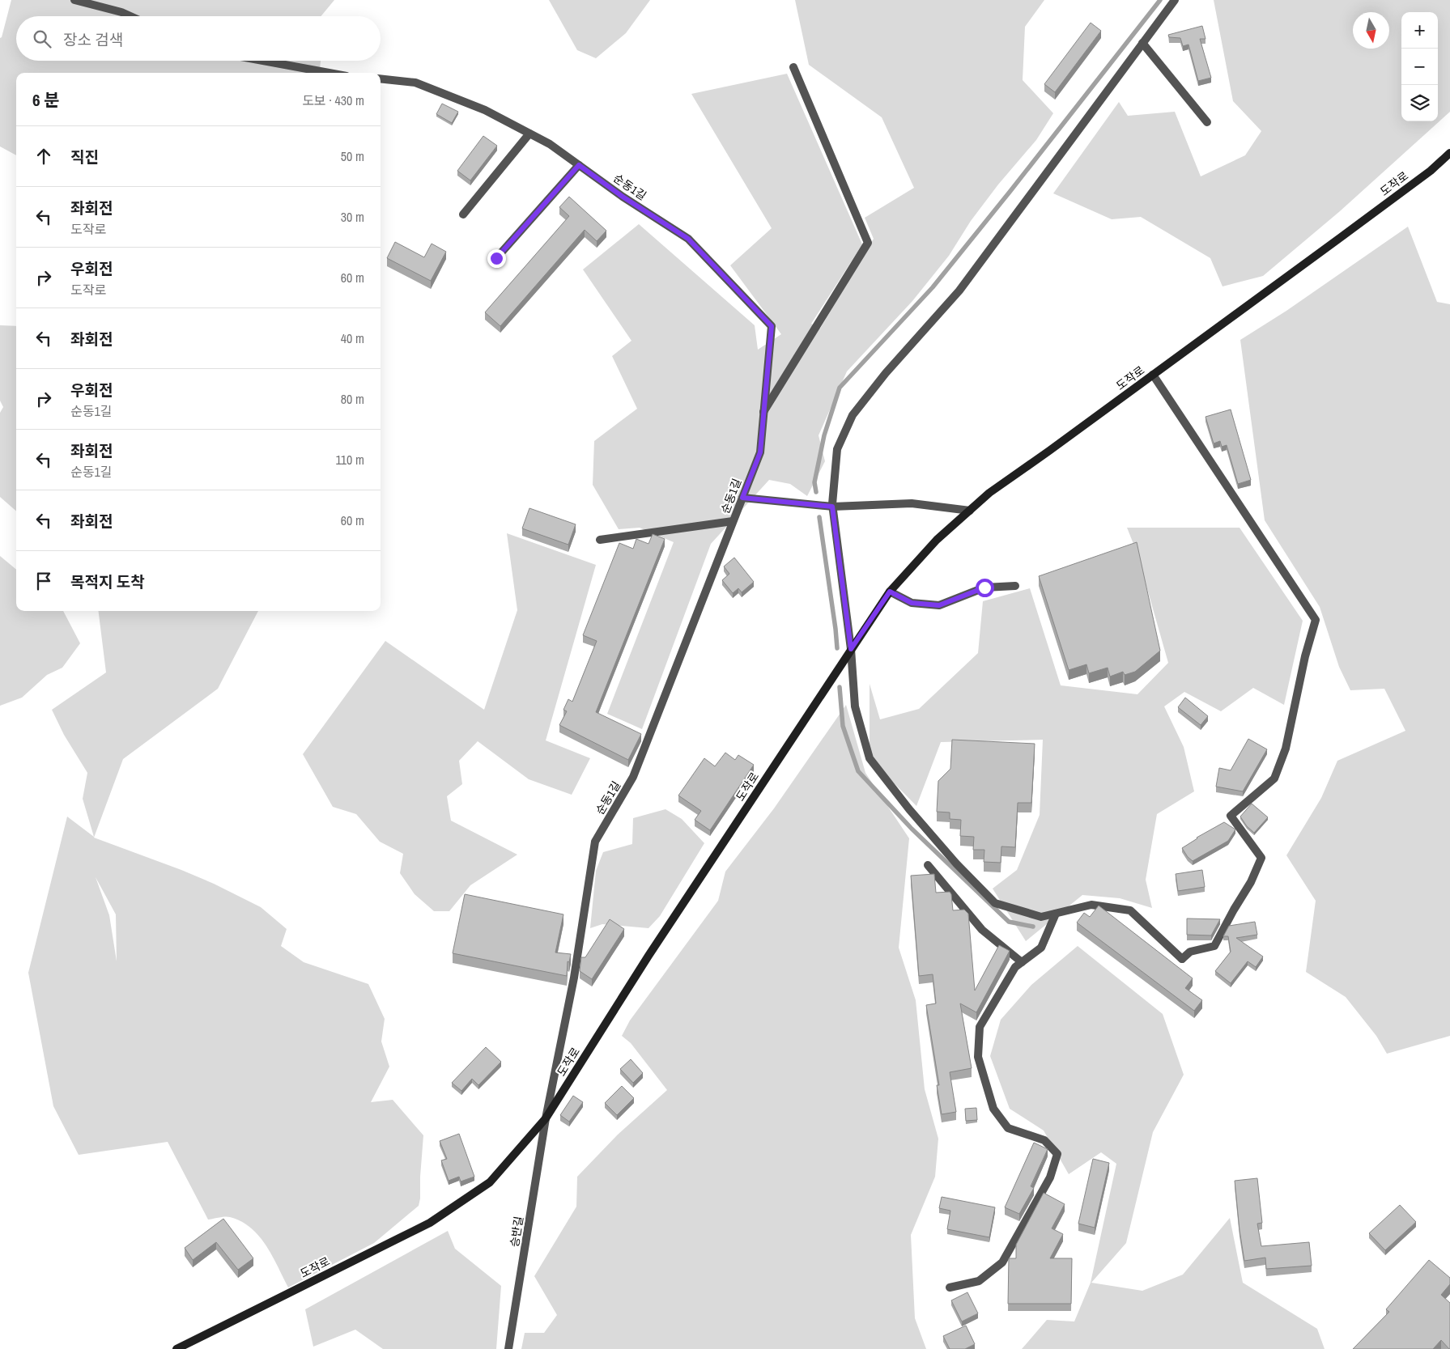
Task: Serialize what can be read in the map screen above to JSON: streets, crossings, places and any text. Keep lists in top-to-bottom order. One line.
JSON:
{"streets":{"street":["도작로","순동1길","승반길"]},"crossings":[["도작로","순동1길"],["도작로","승반길"],["순동1길","승반길"]],"north":"bottom","page":{"map_buttons":["+","−"],"search":"장소 검색","heading":["6 분","도보 · 430 m"],"list":[["직진","50 m"],["좌회전","도작로","30 m"],["우회전","도작로","60 m"],["좌회전","40 m"],["우회전","순동1길","80 m"],["좌회전","순동1길","110 m"],["좌회전","60 m"],"목적지 도착"]}}
